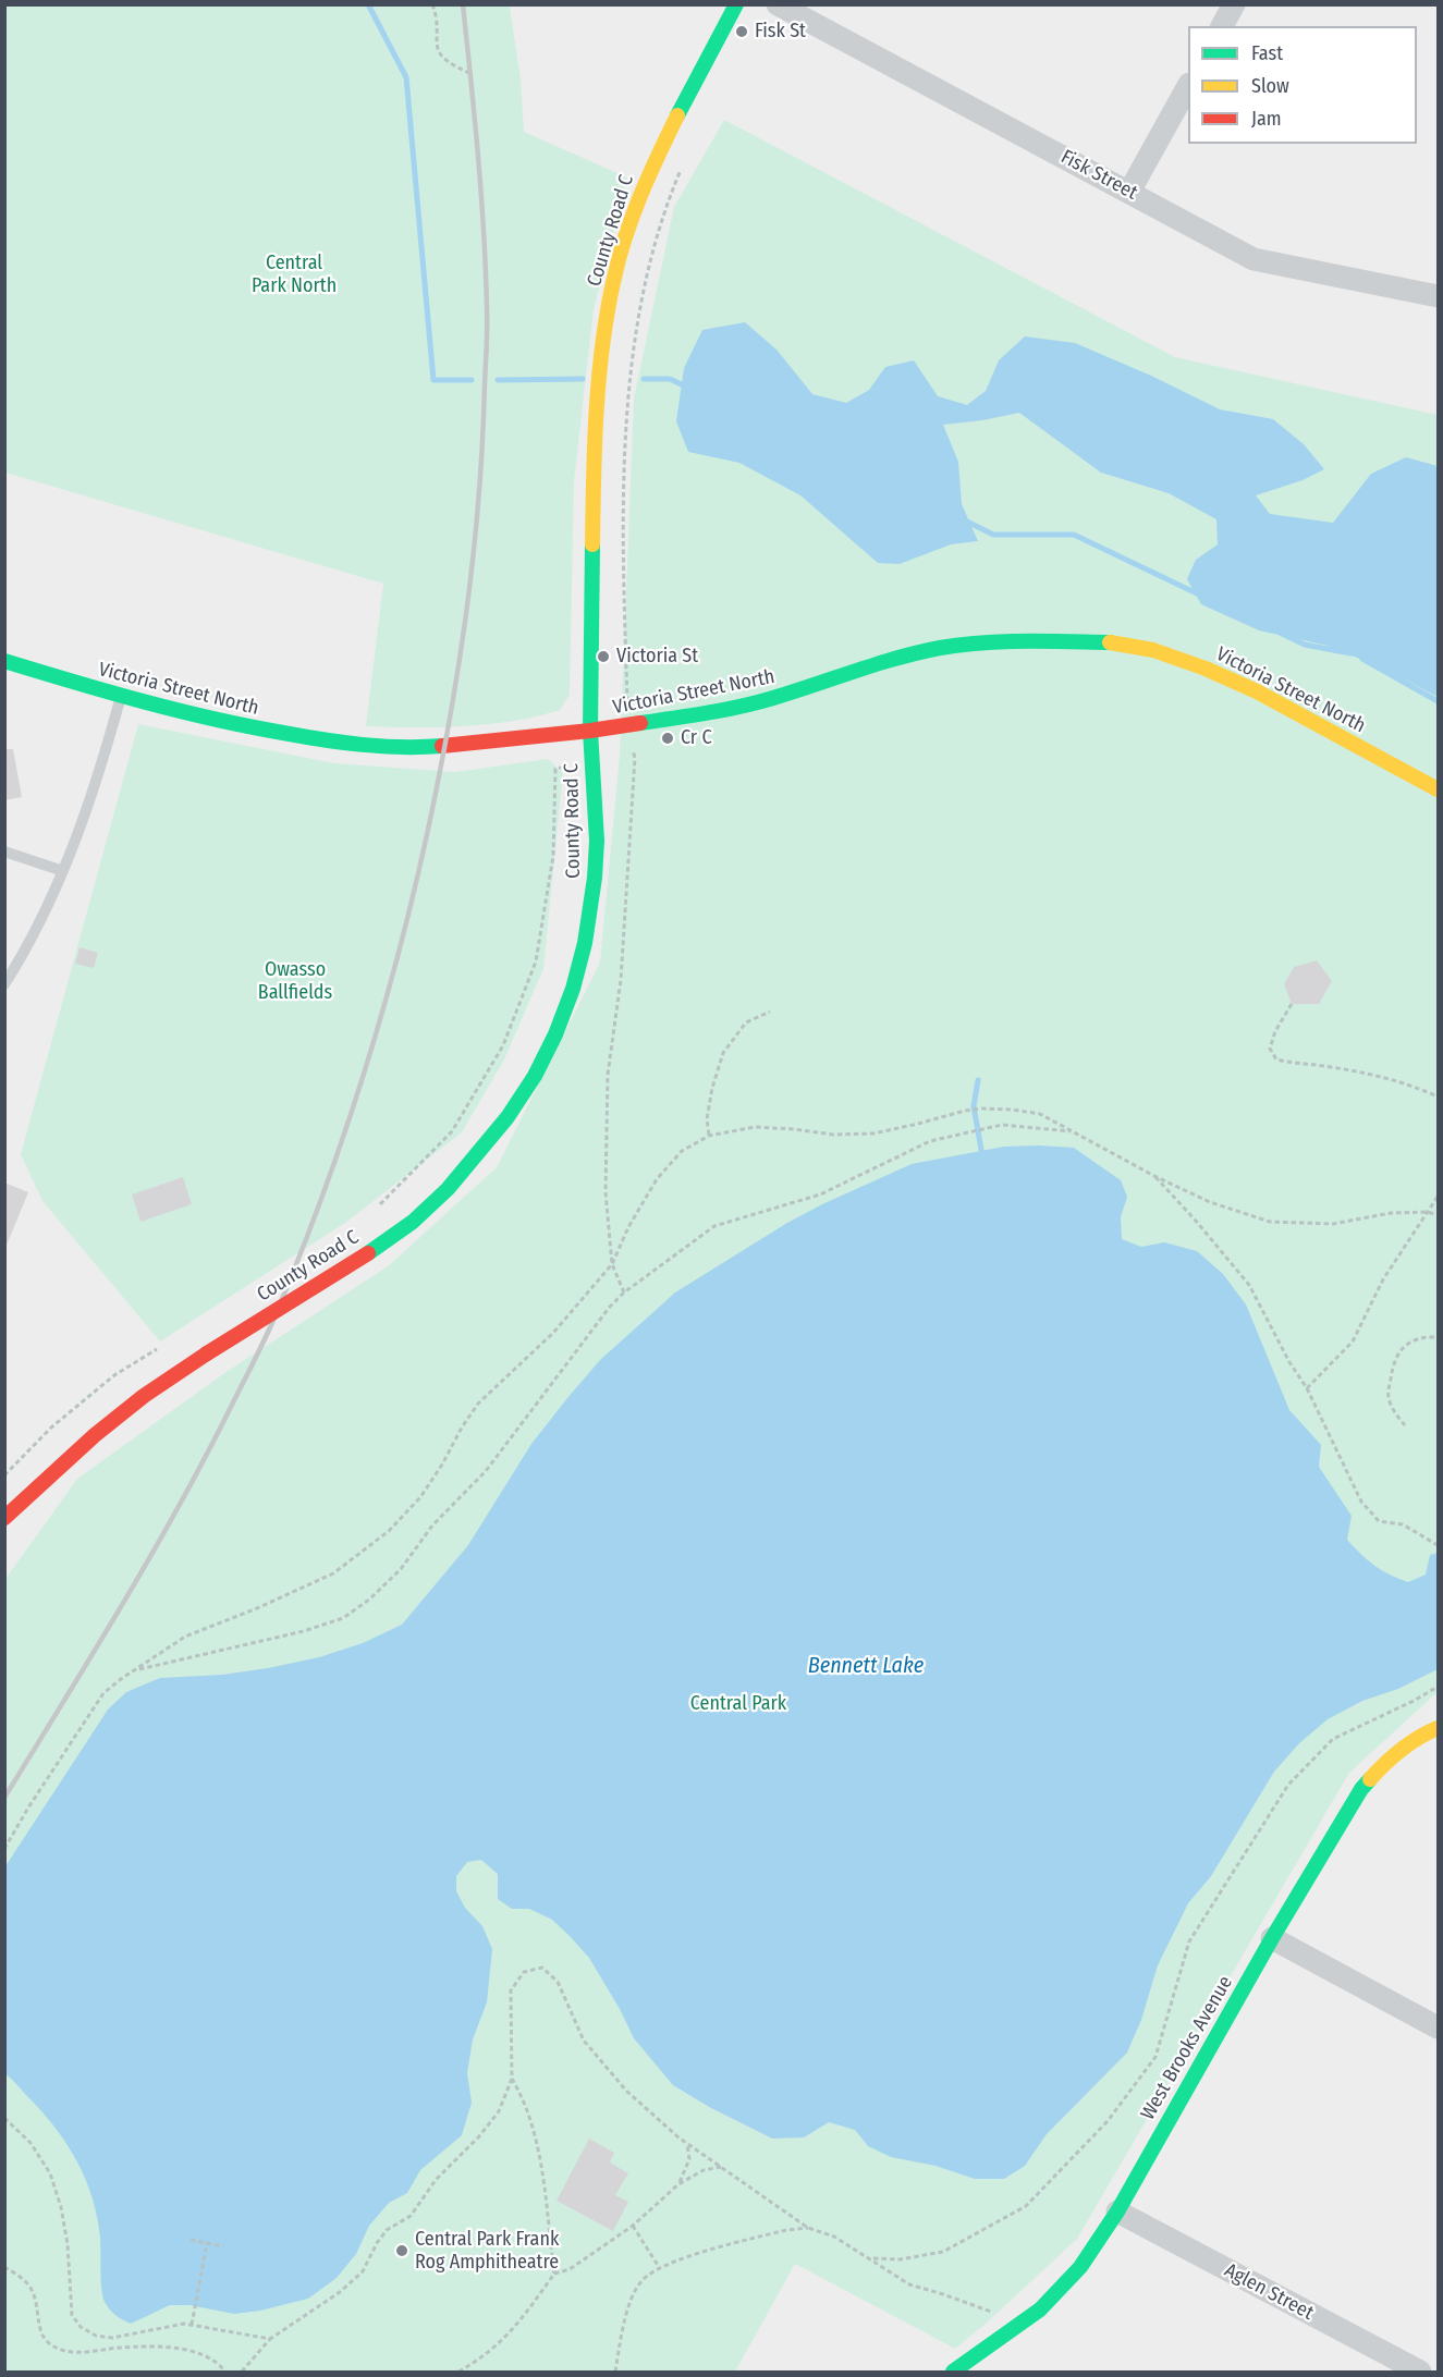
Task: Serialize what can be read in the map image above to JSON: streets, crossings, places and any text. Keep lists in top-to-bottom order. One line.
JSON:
{"streets":{"street":["Fisk Street","County Road C","Victoria Street North","West Brooks Avenue","Aglen Street"]},"crossings":[["County Road C","Victoria Street North"],["West Brooks Avenue","Aglen Street"]],"water":["Bennett Lake"],"parks":["Central Park North","Owasso Ballfields","Central Park"],"places":["Fisk St","Victoria St","Cr C","Central Park Frank Rog Amphitheatre"],"legend":["Fast","Slow","Jam"]}
